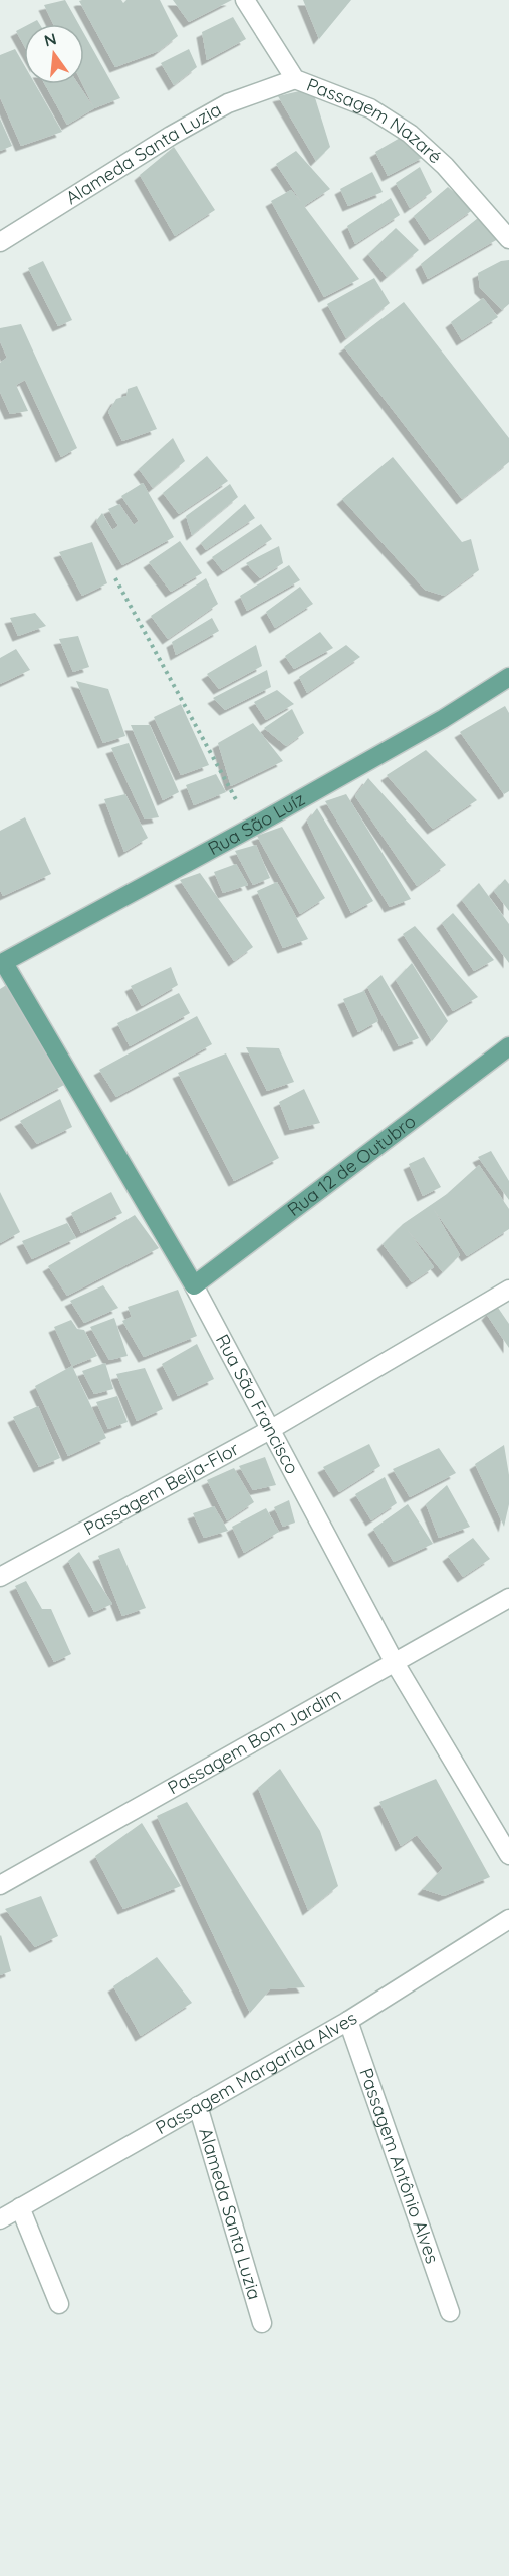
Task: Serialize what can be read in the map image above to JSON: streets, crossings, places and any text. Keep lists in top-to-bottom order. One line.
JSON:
{"streets":{"main road":["Rua São Luíz","Rua 12 de Outubro","Rua São Francisco"],"street":["Passagem Nazaré","Alameda Santa Luzia","Passagem Beija-Flor","Passagem Bom Jardim","Passagem Margarida Alves","Passagem Antônio Alves"]},"crossings":[["Passagem Nazaré","Alameda Santa Luzia"],["Alameda Santa Luzia","Passagem Margarida Alves"],["Rua São Luíz","Rua São Francisco"],["Rua 12 de Outubro","Rua São Francisco"],["Rua São Francisco","Passagem Beija-Flor"],["Rua São Francisco","Passagem Bom Jardim"],["Passagem Margarida Alves","Passagem Antônio Alves"]],"north":"top"}
